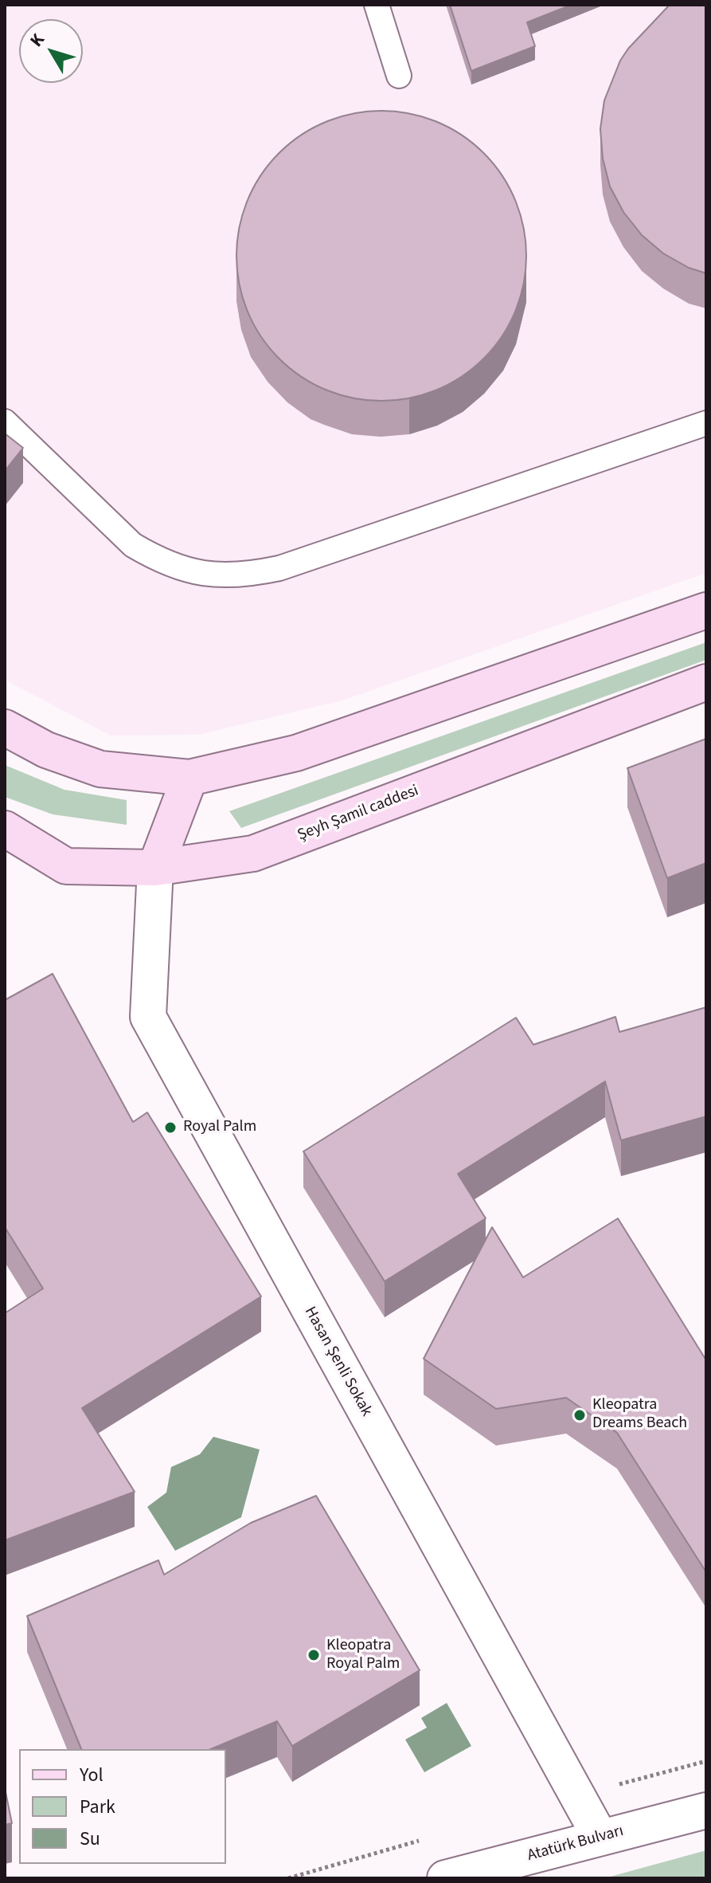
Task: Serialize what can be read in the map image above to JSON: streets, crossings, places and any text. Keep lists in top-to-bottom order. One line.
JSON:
{"streets":{"main road":["Şeyh Şamil caddesi"],"street":["Hasan Şenli Sokak","Atatürk Bulvarı"]},"crossings":[["Şeyh Şamil caddesi","Hasan Şenli Sokak"],["Hasan Şenli Sokak","Atatürk Bulvarı"]],"places":["Royal Palm","Kleopatra Dreams Beach","Kleopatra Royal Palm"],"legend":["Yol","Park","Su"],"north":"top left"}
